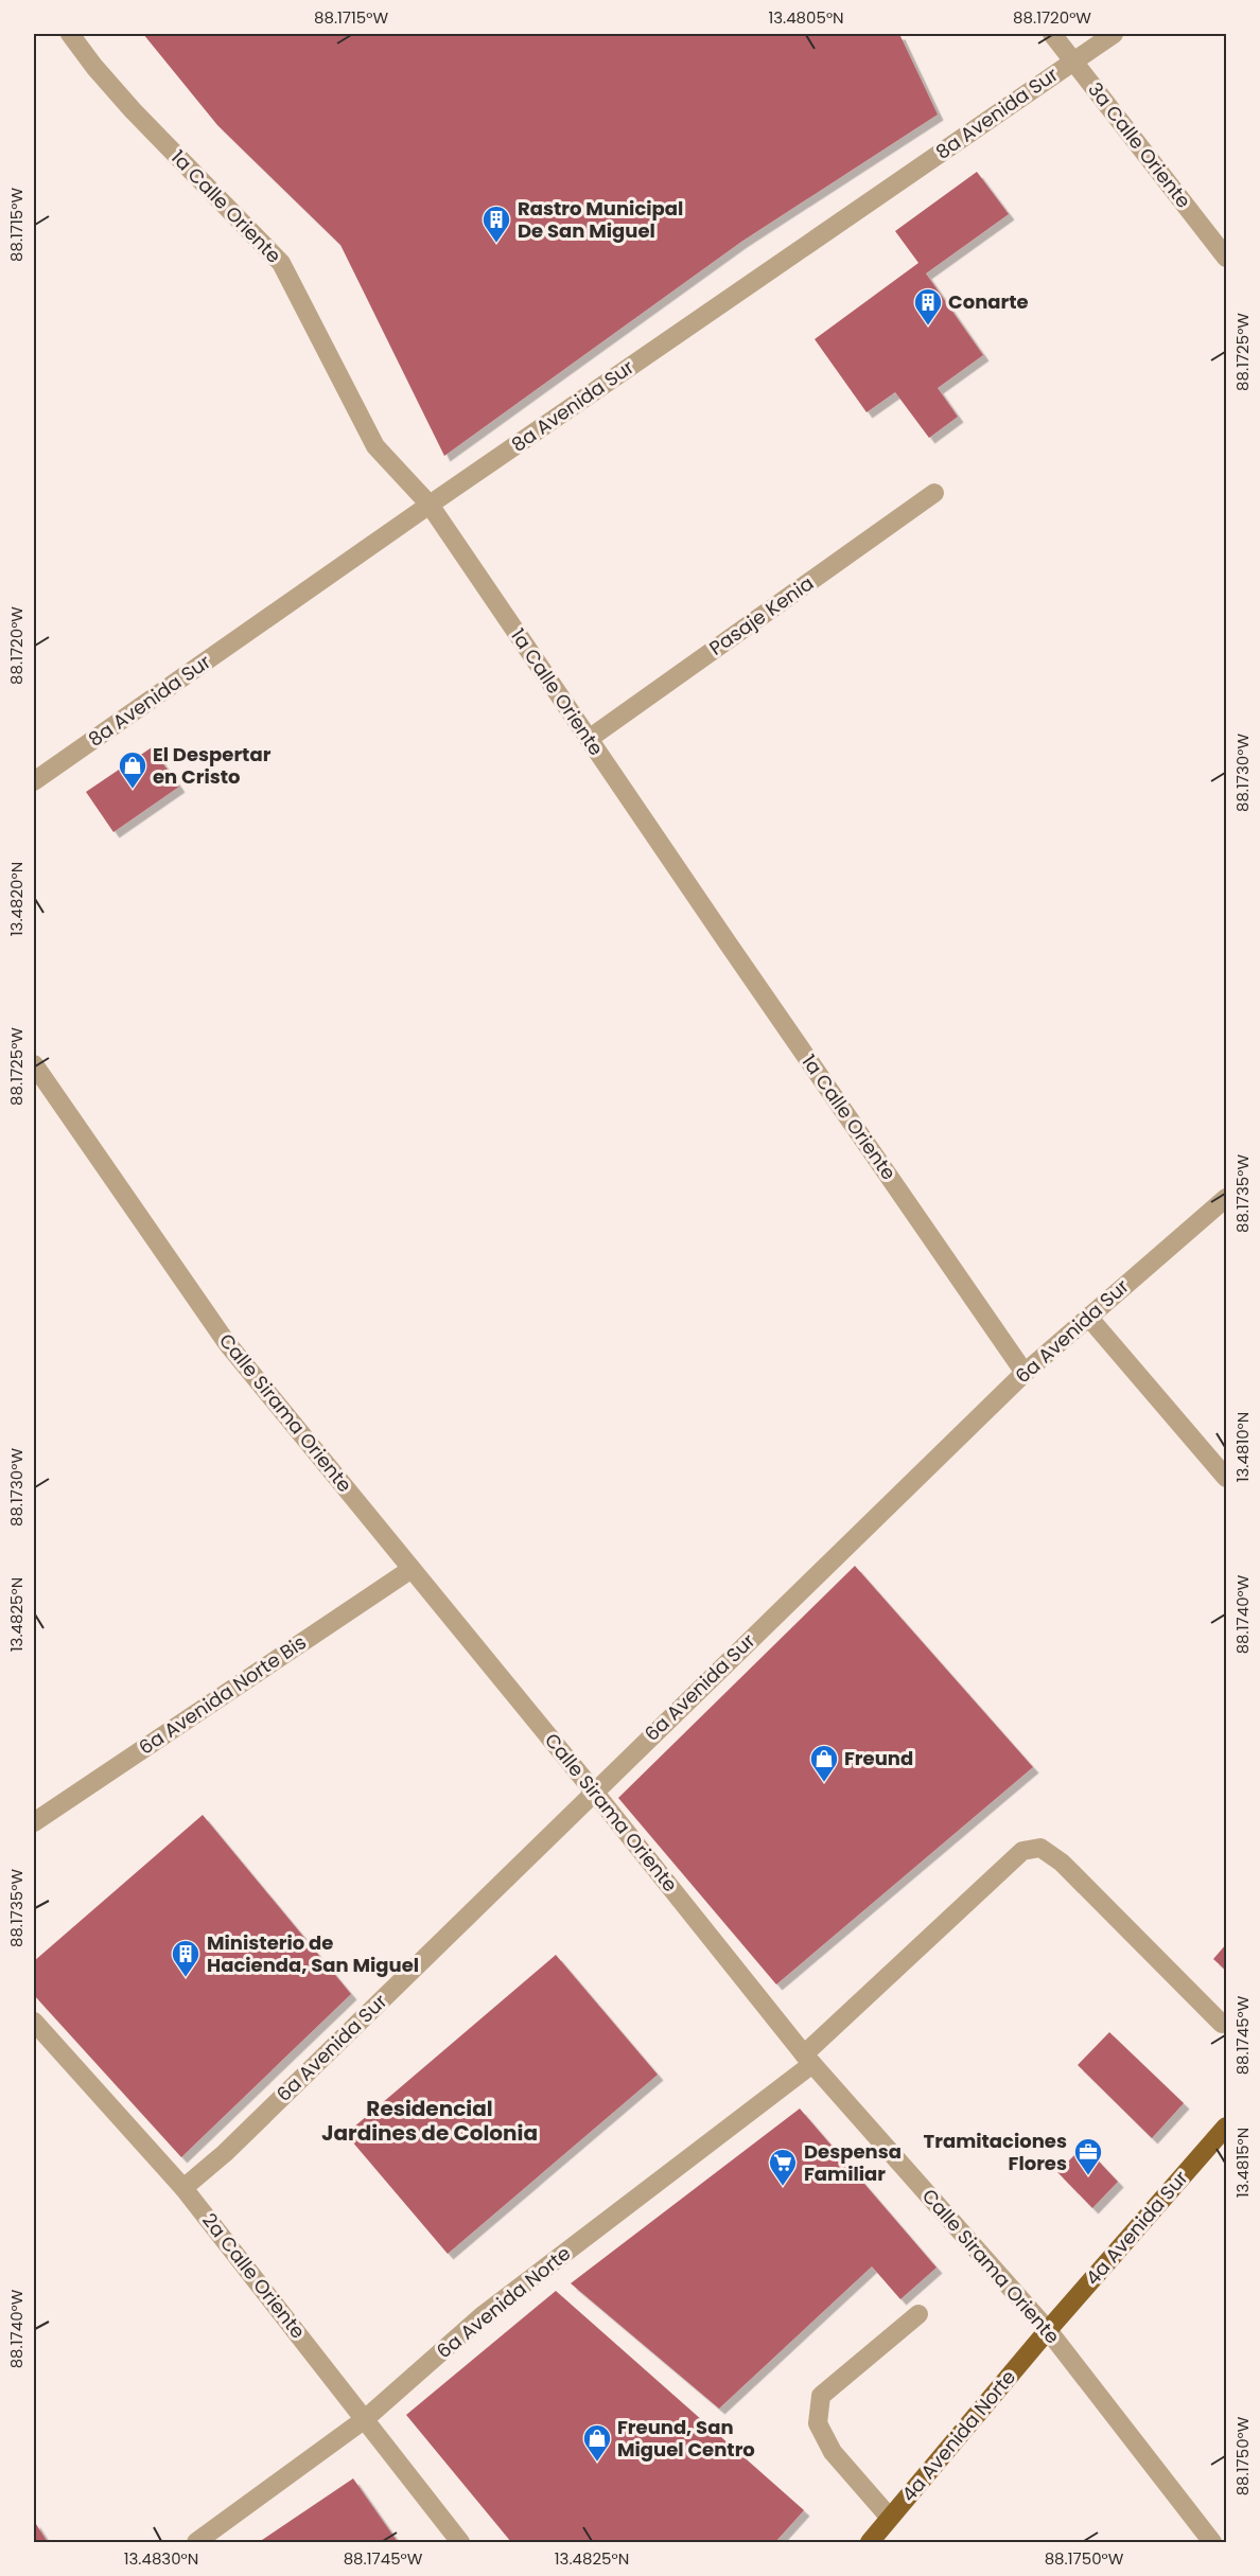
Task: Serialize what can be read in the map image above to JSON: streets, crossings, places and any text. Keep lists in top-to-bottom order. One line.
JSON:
{"streets":{"main road":["4a Avenida Sur","4a Avenida Norte"],"street":["8a Avenida Sur","3a Calle Oriente","1a Calle Oriente","Pasaje Kenia","6a Avenida Sur","Calle Sirama Oriente","6a Avenida Norte Bis","2a Calle Oriente","6a Avenida Norte"]},"crossings":[["8a Avenida Sur","3a Calle Oriente"],["8a Avenida Sur","1a Calle Oriente"],["1a Calle Oriente","Pasaje Kenia"],["1a Calle Oriente","6a Avenida Sur"],["6a Avenida Sur","Calle Sirama Oriente"],["6a Avenida Sur","2a Calle Oriente"],["Calle Sirama Oriente","6a Avenida Norte Bis"],["Calle Sirama Oriente","4a Avenida Sur"],["Calle Sirama Oriente","6a Avenida Norte"],["Calle Sirama Oriente","4a Avenida Norte"],["4a Avenida Sur","4a Avenida Norte"],["2a Calle Oriente","6a Avenida Norte"]],"districts":["Residencial Jardines de Colonia"],"places":{"building":["Rastro Municipal De San Miguel","Conarte","Ministerio de Hacienda, San Miguel"],"shop":["El Despertar en Cristo","Freund","Freund, San Miguel Centro"],"office":["Tramitaciones Flores"],"supermarket":["Despensa Familiar"]},"coordinates":["88.1715°W","13.4805°N","88.1720°W","88.1725°W","88.1730°W","13.4820°N","88.1735°W","13.4810°N","13.4825°N","88.1740°W","88.1745°W","13.4815°N","88.1750°W","13.4830°N"]}
